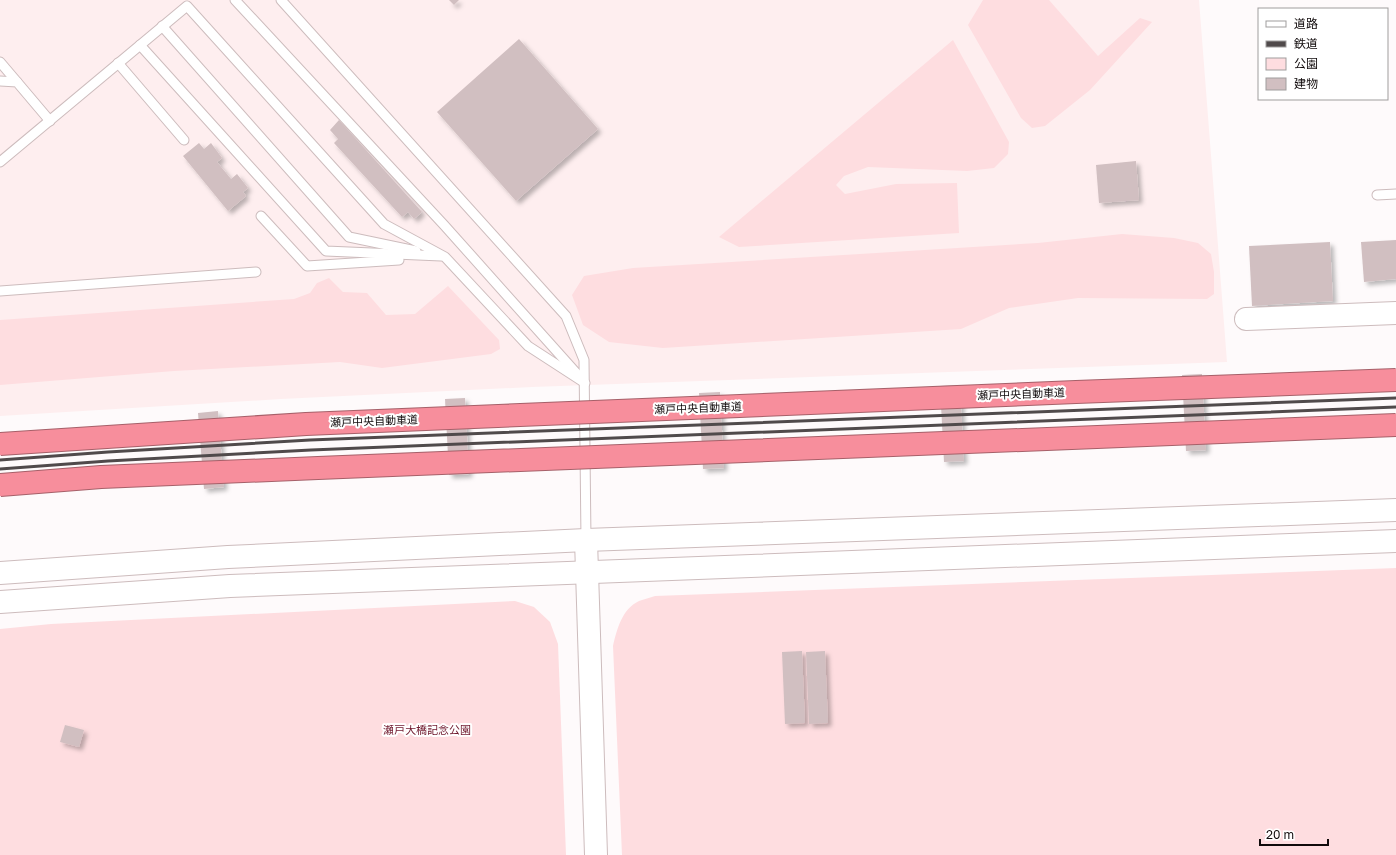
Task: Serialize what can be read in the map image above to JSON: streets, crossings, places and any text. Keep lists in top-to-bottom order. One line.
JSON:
{"streets":{"highway":["瀬戸中央自動車道"]},"parks":["瀬戸大橋記念公園"],"legend":["道路","鉄道","公園","建物"],"scale_bar":"20 m"}
